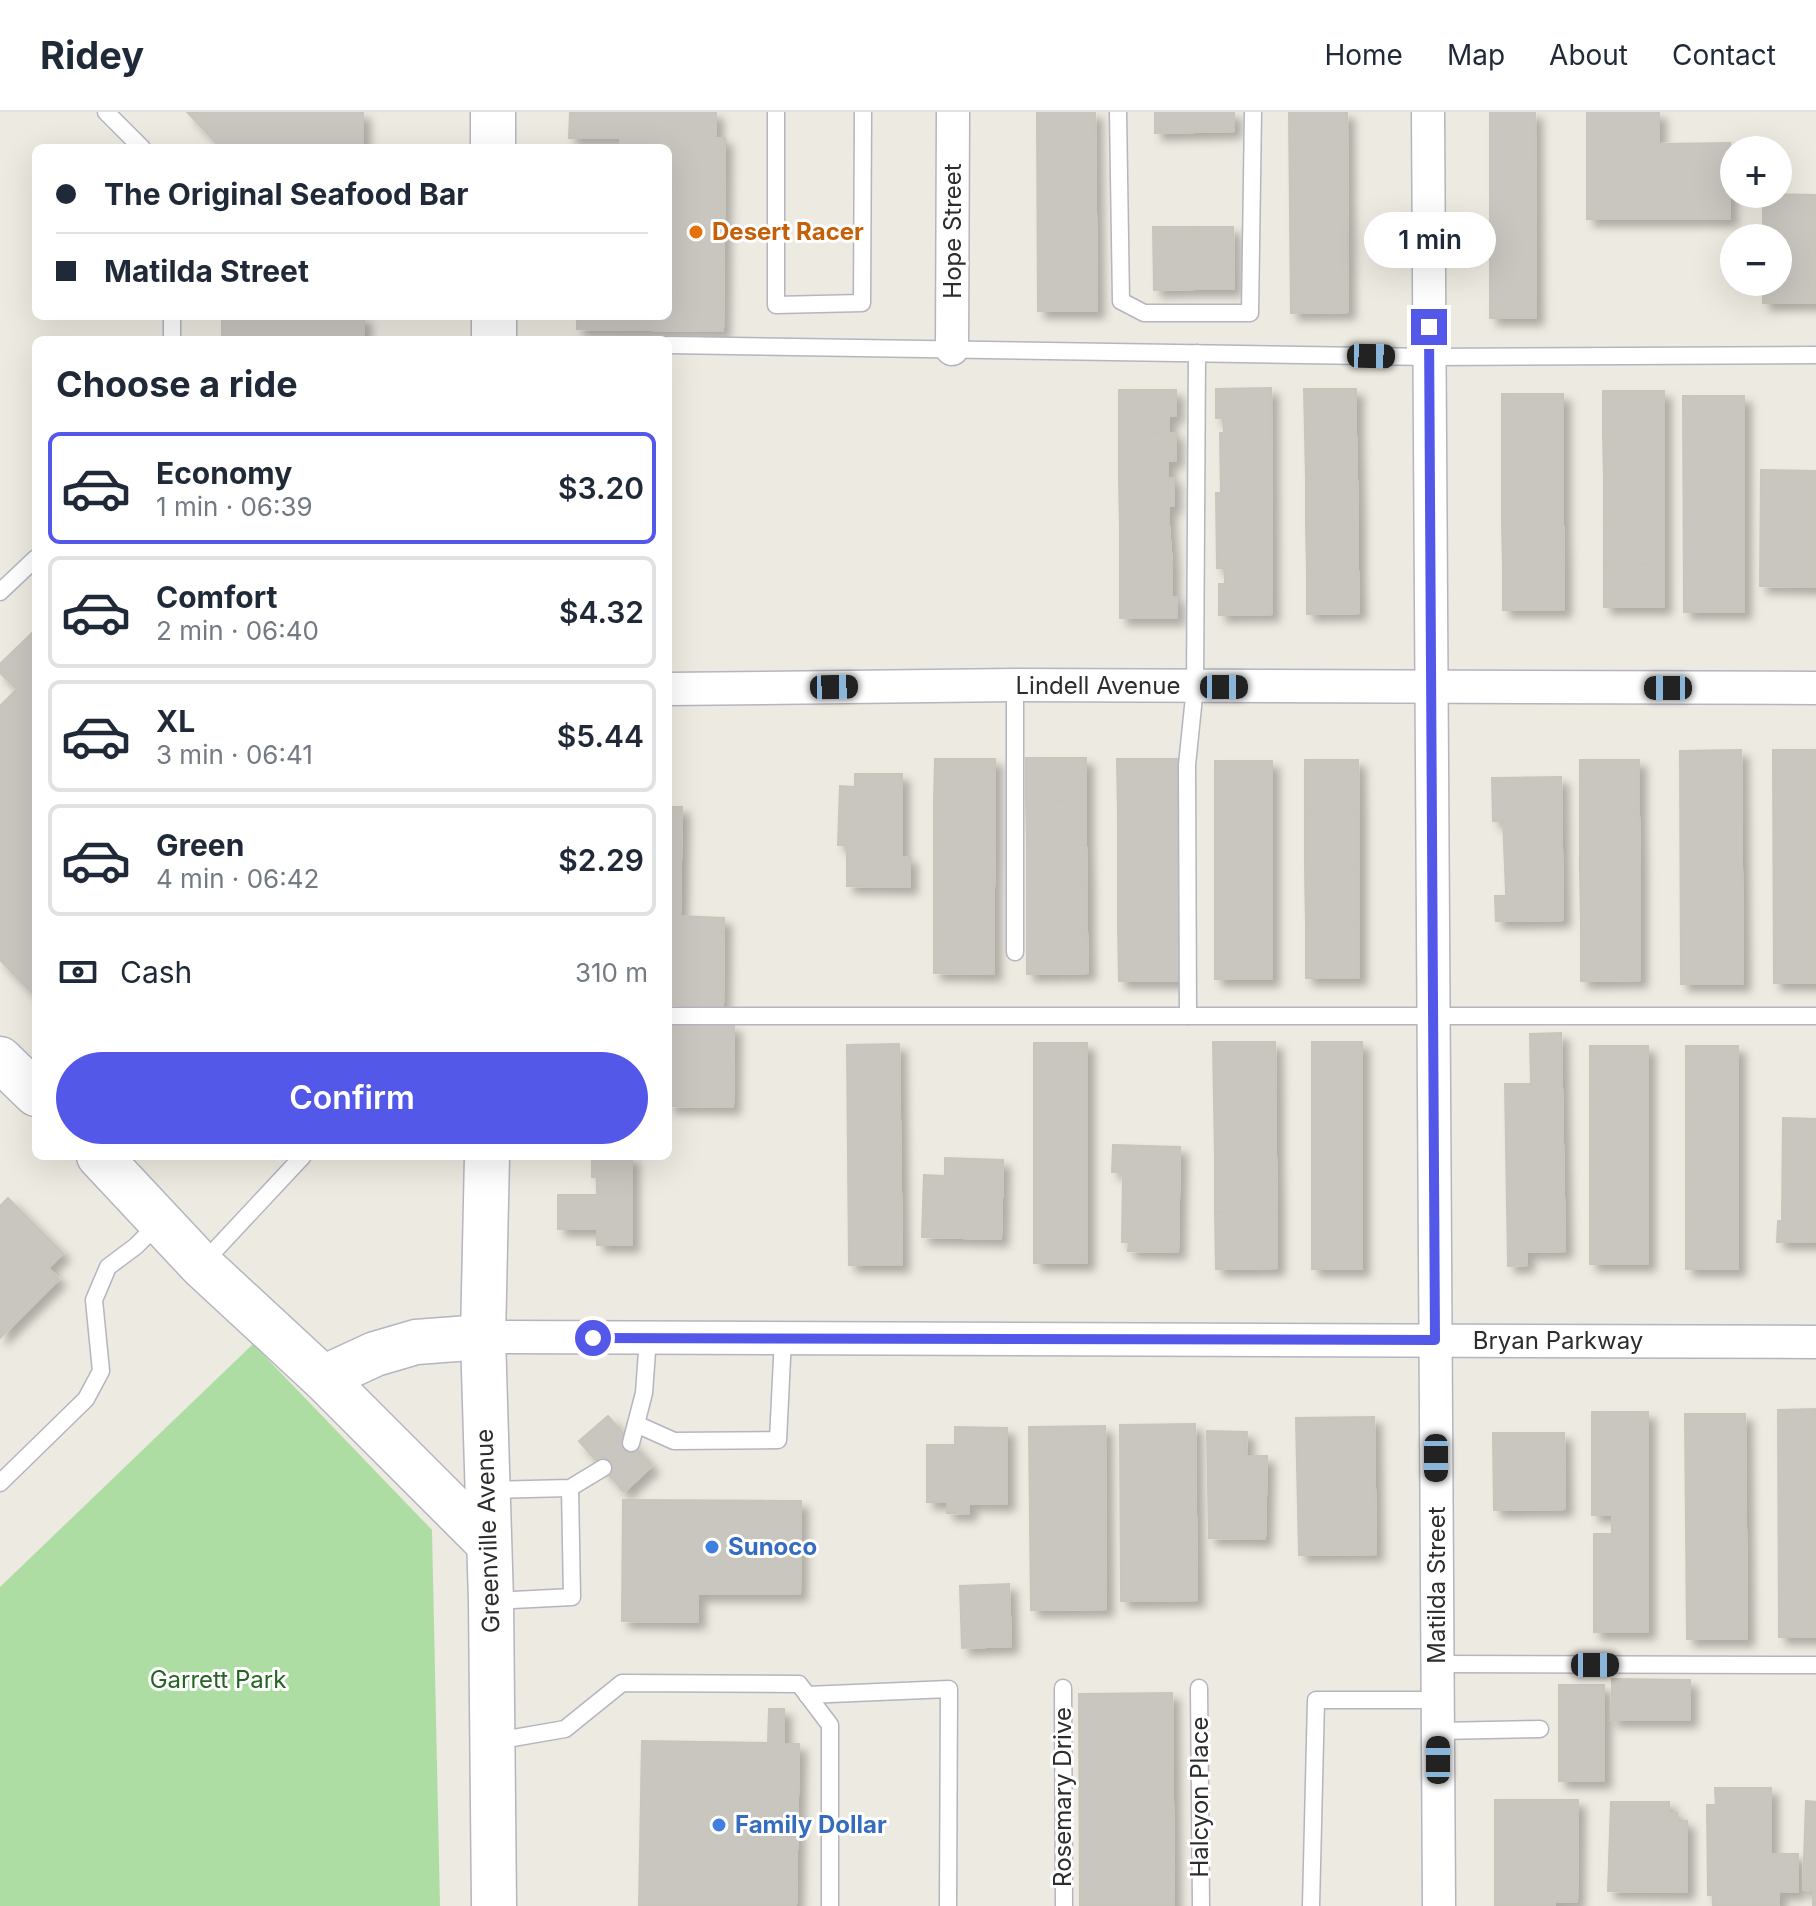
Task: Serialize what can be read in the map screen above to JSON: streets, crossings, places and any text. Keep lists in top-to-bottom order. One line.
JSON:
{"streets":{"main road":["Greenville Avenue"],"street":["Hope Street","Lindell Avenue","Bryan Parkway","Matilda Street"],"lane":["Rosemary Drive","Halcyon Place"]},"crossings":[["Lindell Avenue","Matilda Street"],["Bryan Parkway","Greenville Avenue"],["Bryan Parkway","Matilda Street"]],"parks":["Garrett Park"],"places":["Desert Racer","Sunoco","Family Dollar"],"page":{"header":"Ridey","nav":["Home","Map","About","Contact"],"map_buttons":["+","−"],"banner":["The Original Seafood Bar","Matilda Street"],"bubble":"1 min","heading":"Choose a ride","list":[{"name":"Economy","note":"1 min · 06:39","value":"$3.20"},{"name":"Comfort","note":"2 min · 06:40","value":"$4.32"},{"name":"XL","note":"3 min · 06:41","value":"$5.44"},{"name":"Green","note":"4 min · 06:42","value":"$2.29"}],"pay":["Cash","310 m"],"buttons":"Confirm"}}
